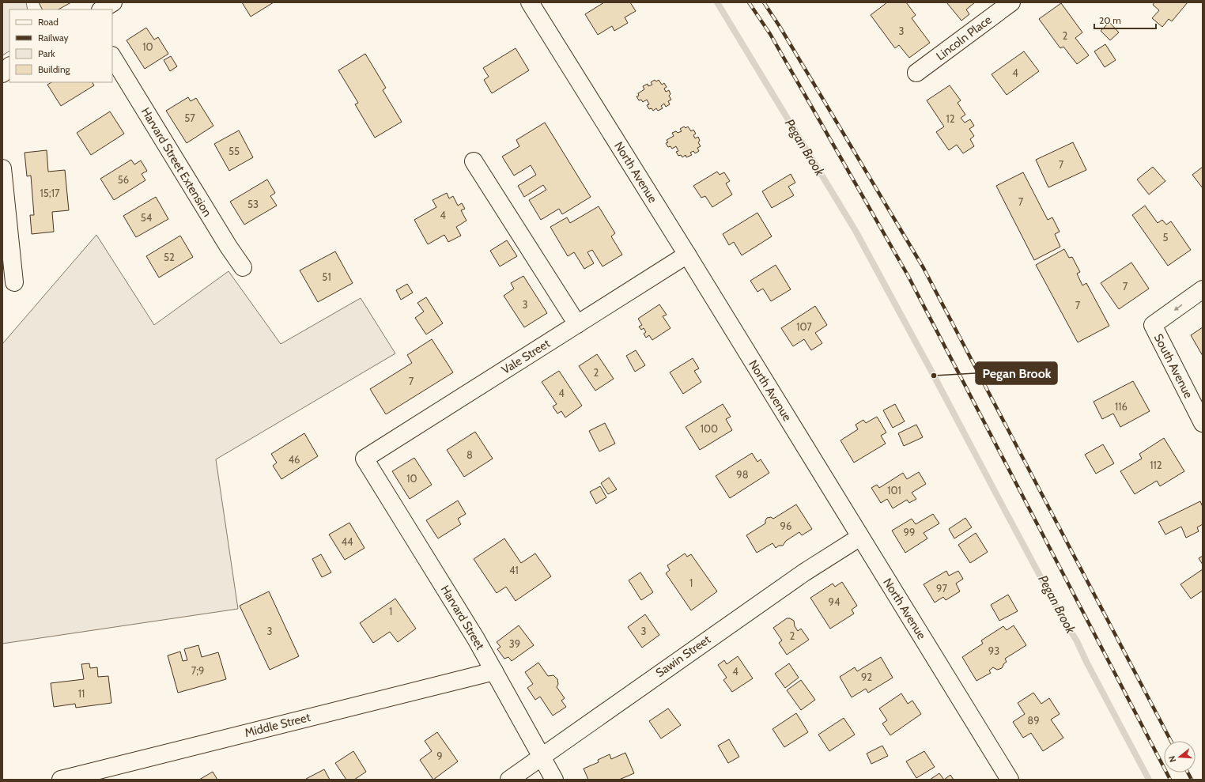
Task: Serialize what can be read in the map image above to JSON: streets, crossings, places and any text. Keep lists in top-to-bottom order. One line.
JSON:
{"streets":{"street":["Lincoln Place","Harvard Street Extension","North Avenue","Vale Street","South Avenue","Harvard Street","Sawin Street","Middle Street"]},"crossings":[["North Avenue","Vale Street"],["North Avenue","Sawin Street"],["Vale Street","Harvard Street"],["Harvard Street","Sawin Street"],["Harvard Street","Middle Street"]],"water":["Pegan Brook"],"places":["Pegan Brook"],"house_numbers":["3","2","10","4","57","12","55","7","56","15;17","7","53","4","54","5","52","51","7","3","7","107","2","7","4","116","100","8","46","112","98","10","101","96","99","44","41","1","97","94","1","3","3","2","39","93","7;9","4","92","11","89","9"],"legend":["Road","Railway","Park","Building"],"scale_bar":"20 m","north":"left"}
